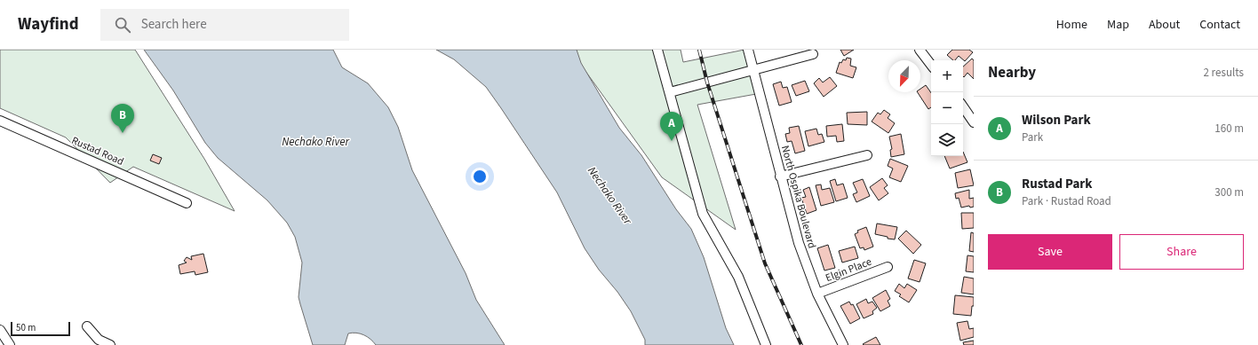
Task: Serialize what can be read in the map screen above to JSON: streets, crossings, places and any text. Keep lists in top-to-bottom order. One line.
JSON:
{"streets":{"street":["Rustad Road","North Ospika Boulevard","Elgin Place"]},"crossings":[["North Ospika Boulevard","Elgin Place"]],"water":["Nechako River"],"scale_bar":"50 m","north":"bottom left","page":{"header":"Wayfind","search":"Search here","nav":["Home","Map","About","Contact"],"heading":["Nearby","2 results"],"map_buttons":["+","−"],"list":[{"mark":"A","name":"Wilson Park","note":"Park","value":"160 m"},{"mark":"B","name":"Rustad Park","note":"Park · Rustad Road","value":"300 m"}],"pins":["B","A"],"buttons":["Save","Share"],"scale":"50 m"}}
